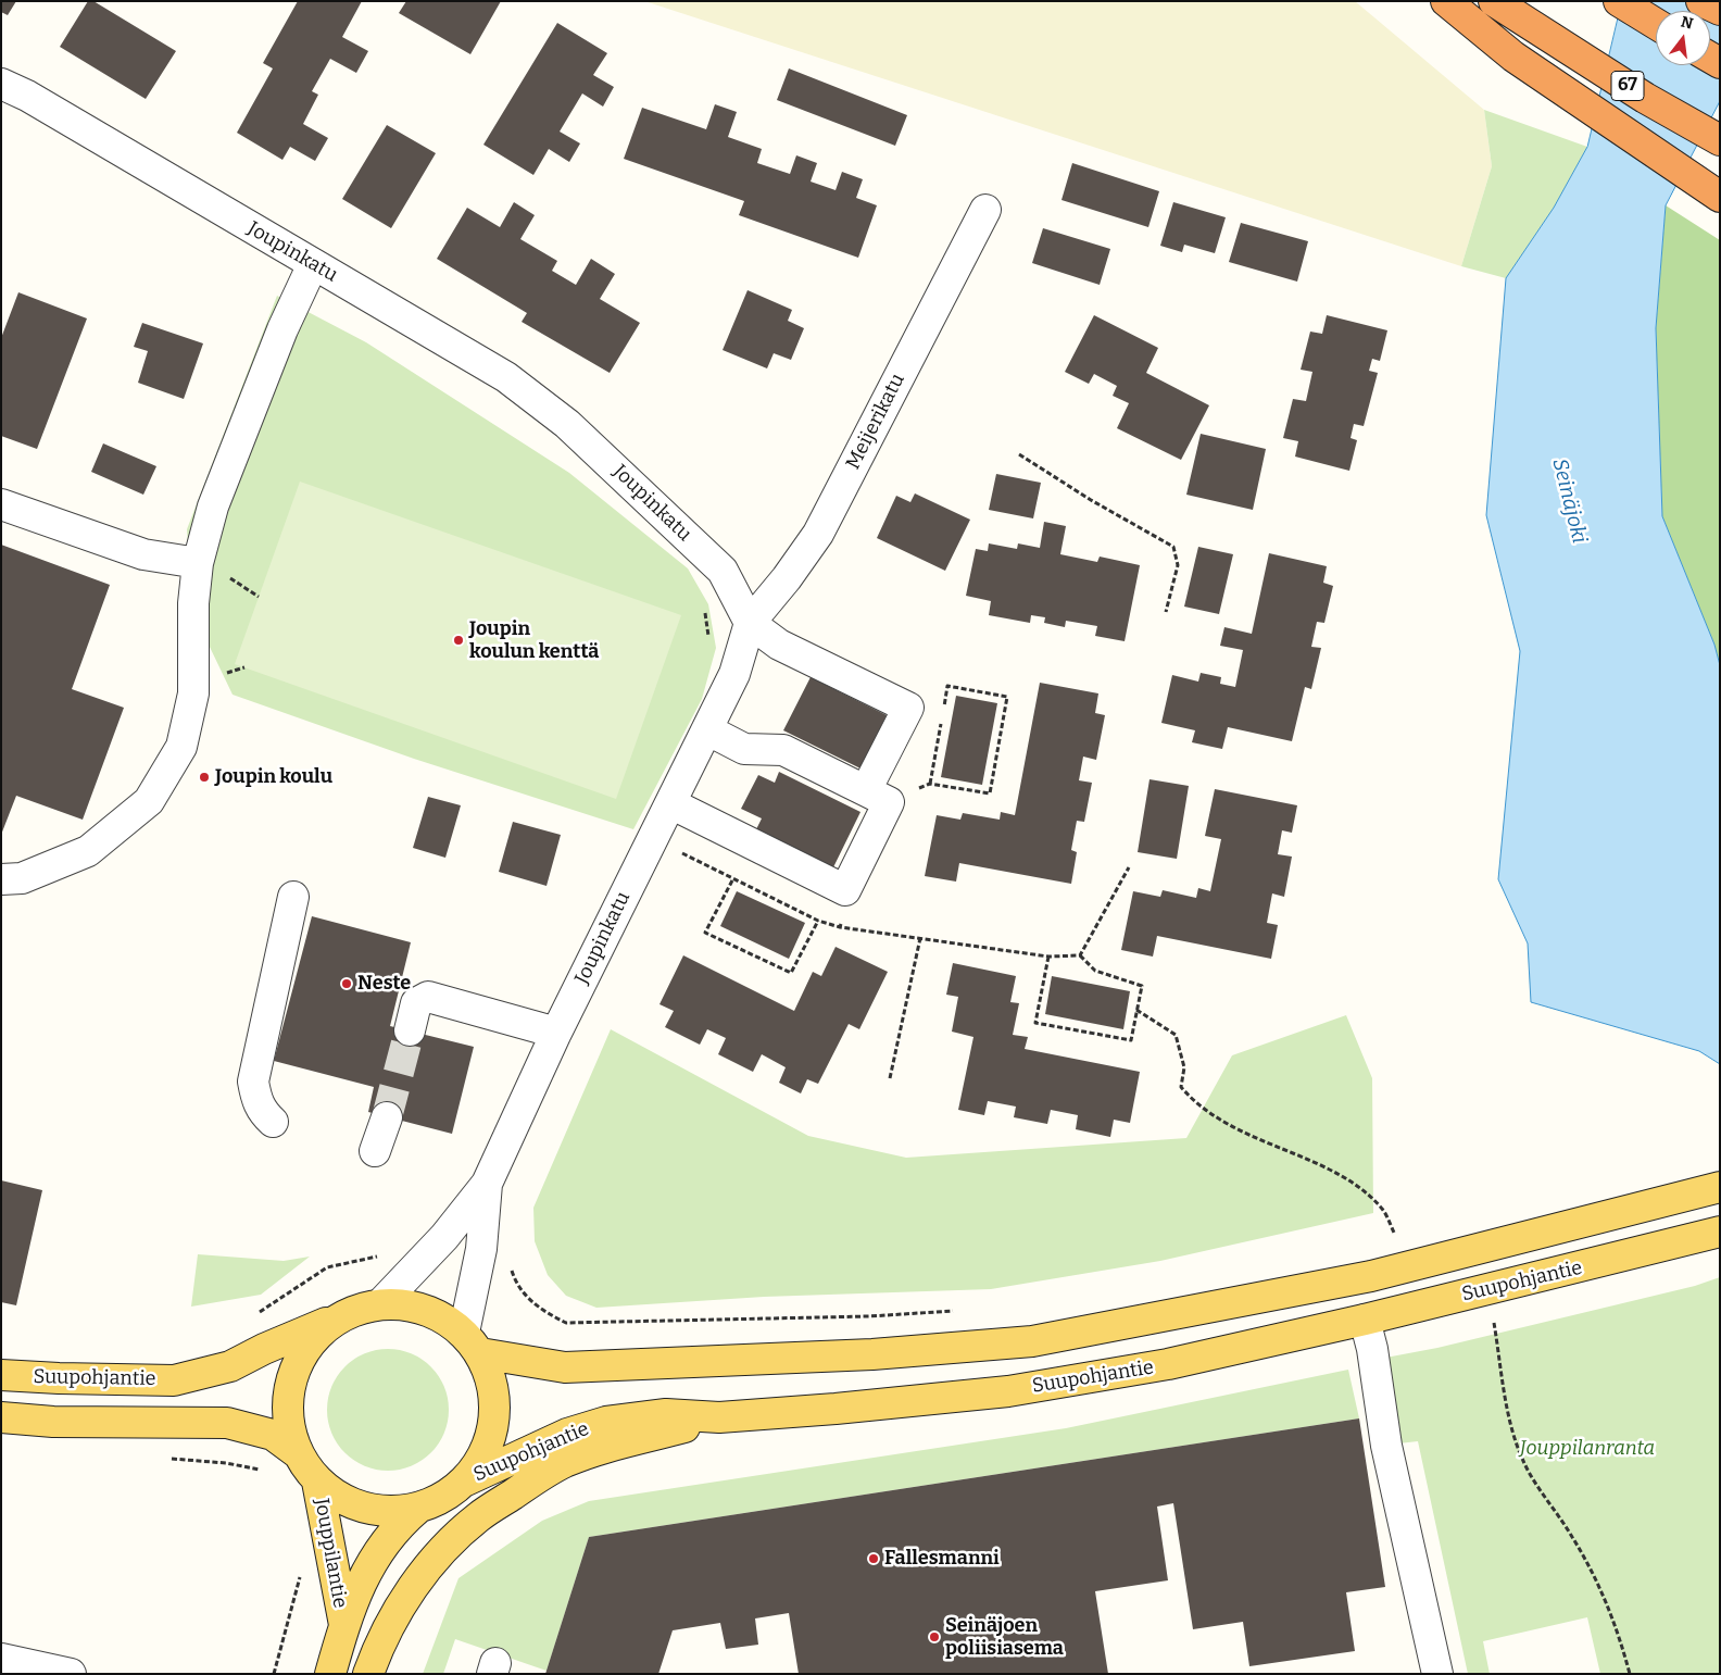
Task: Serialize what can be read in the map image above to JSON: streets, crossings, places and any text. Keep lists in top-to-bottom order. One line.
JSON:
{"streets":{"highway":["67"],"main road":["Suupohjantie","Jouppilantie"],"street":["Joupinkatu","Meijerikatu"]},"crossings":[["Joupinkatu","Meijerikatu"]],"water":["Seinäjoki"],"parks":["Jouppilanranta"],"places":["Joupin koulun kenttä","Joupin koulu","Neste","Fallesmanni","Seinäjoen poliisiasema"],"north":"top"}
